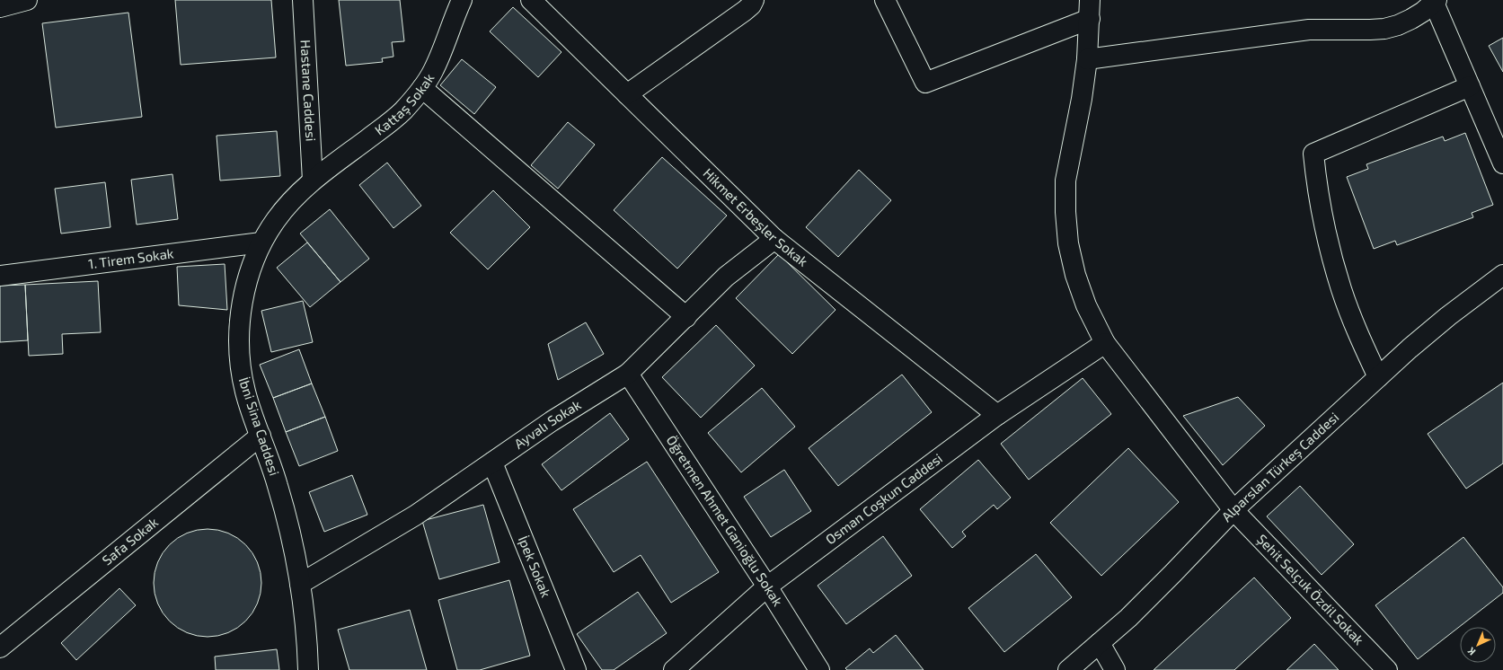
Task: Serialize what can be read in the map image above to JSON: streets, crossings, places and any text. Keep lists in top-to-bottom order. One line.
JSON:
{"streets":{"street":["Hastane Caddesi","Kattaş Sokak","Hikmet Erbeşler Sokak","1. Tirem Sokak","Ayvalı Sokak","İbni Sina Caddesi","Alparslan Türkeş Caddesi","Osman Coşkun Caddesi","Öğretmen Ahmet Ganioğlu Sokak","Safa Sokak","İpek Sokak","Şehit Selçuk Özdil Sokak"]},"crossings":[["Hastane Caddesi","Kattaş Sokak"],["Hastane Caddesi","İbni Sina Caddesi"],["Kattaş Sokak","İbni Sina Caddesi"],["Hikmet Erbeşler Sokak","Ayvalı Sokak"],["Hikmet Erbeşler Sokak","Osman Coşkun Caddesi"],["1. Tirem Sokak","İbni Sina Caddesi"],["Ayvalı Sokak","İbni Sina Caddesi"],["Ayvalı Sokak","Öğretmen Ahmet Ganioğlu Sokak"],["Ayvalı Sokak","İpek Sokak"],["İbni Sina Caddesi","Safa Sokak"],["Alparslan Türkeş Caddesi","Şehit Selçuk Özdil Sokak"],["Osman Coşkun Caddesi","Öğretmen Ahmet Ganioğlu Sokak"],["Osman Coşkun Caddesi","Şehit Selçuk Özdil Sokak"]],"north":"bottom left"}
